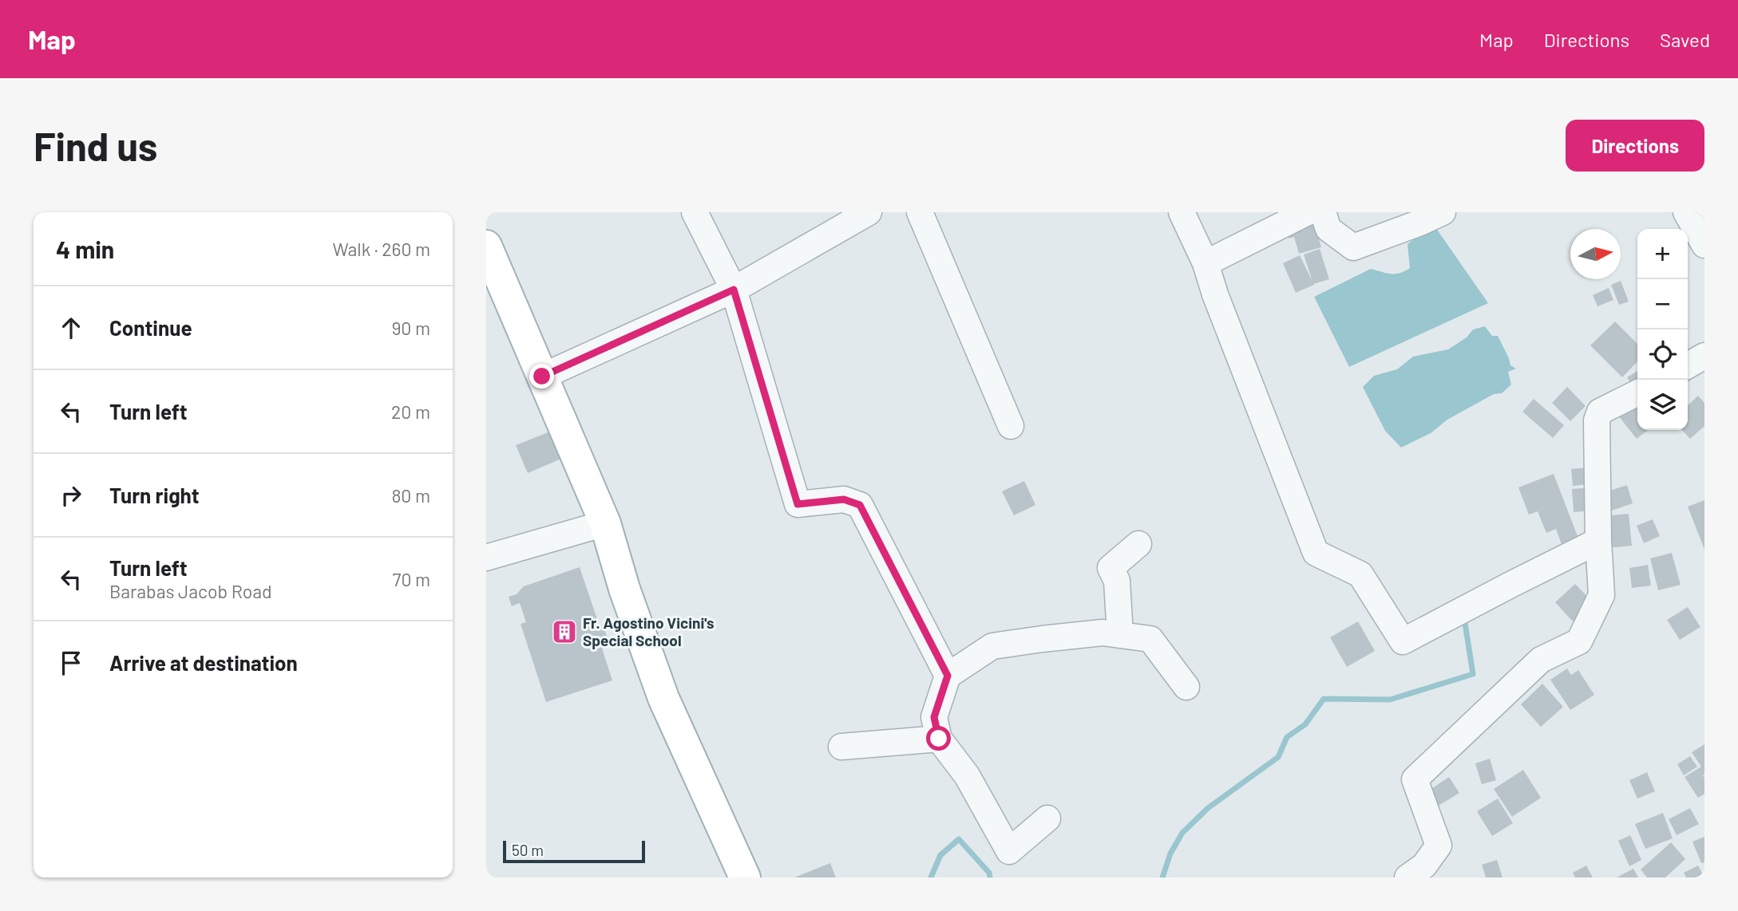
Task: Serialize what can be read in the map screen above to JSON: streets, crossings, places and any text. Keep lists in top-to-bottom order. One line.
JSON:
{"places":{"building":["Fr. Agostino Vicini's Special School"]},"scale_bar":"50 m","north":"right","page":{"header":"Map","nav":["Map","Directions","Saved"],"buttons":"Directions","title":"Find us","heading":["4 min","Walk · 260 m"],"map_buttons":["+","−"],"list":[["Continue","90 m"],["Turn left","20 m"],["Turn right","80 m"],["Turn left","Barabas Jacob Road","70 m"],"Arrive at destination"],"scale":"50 m"}}
